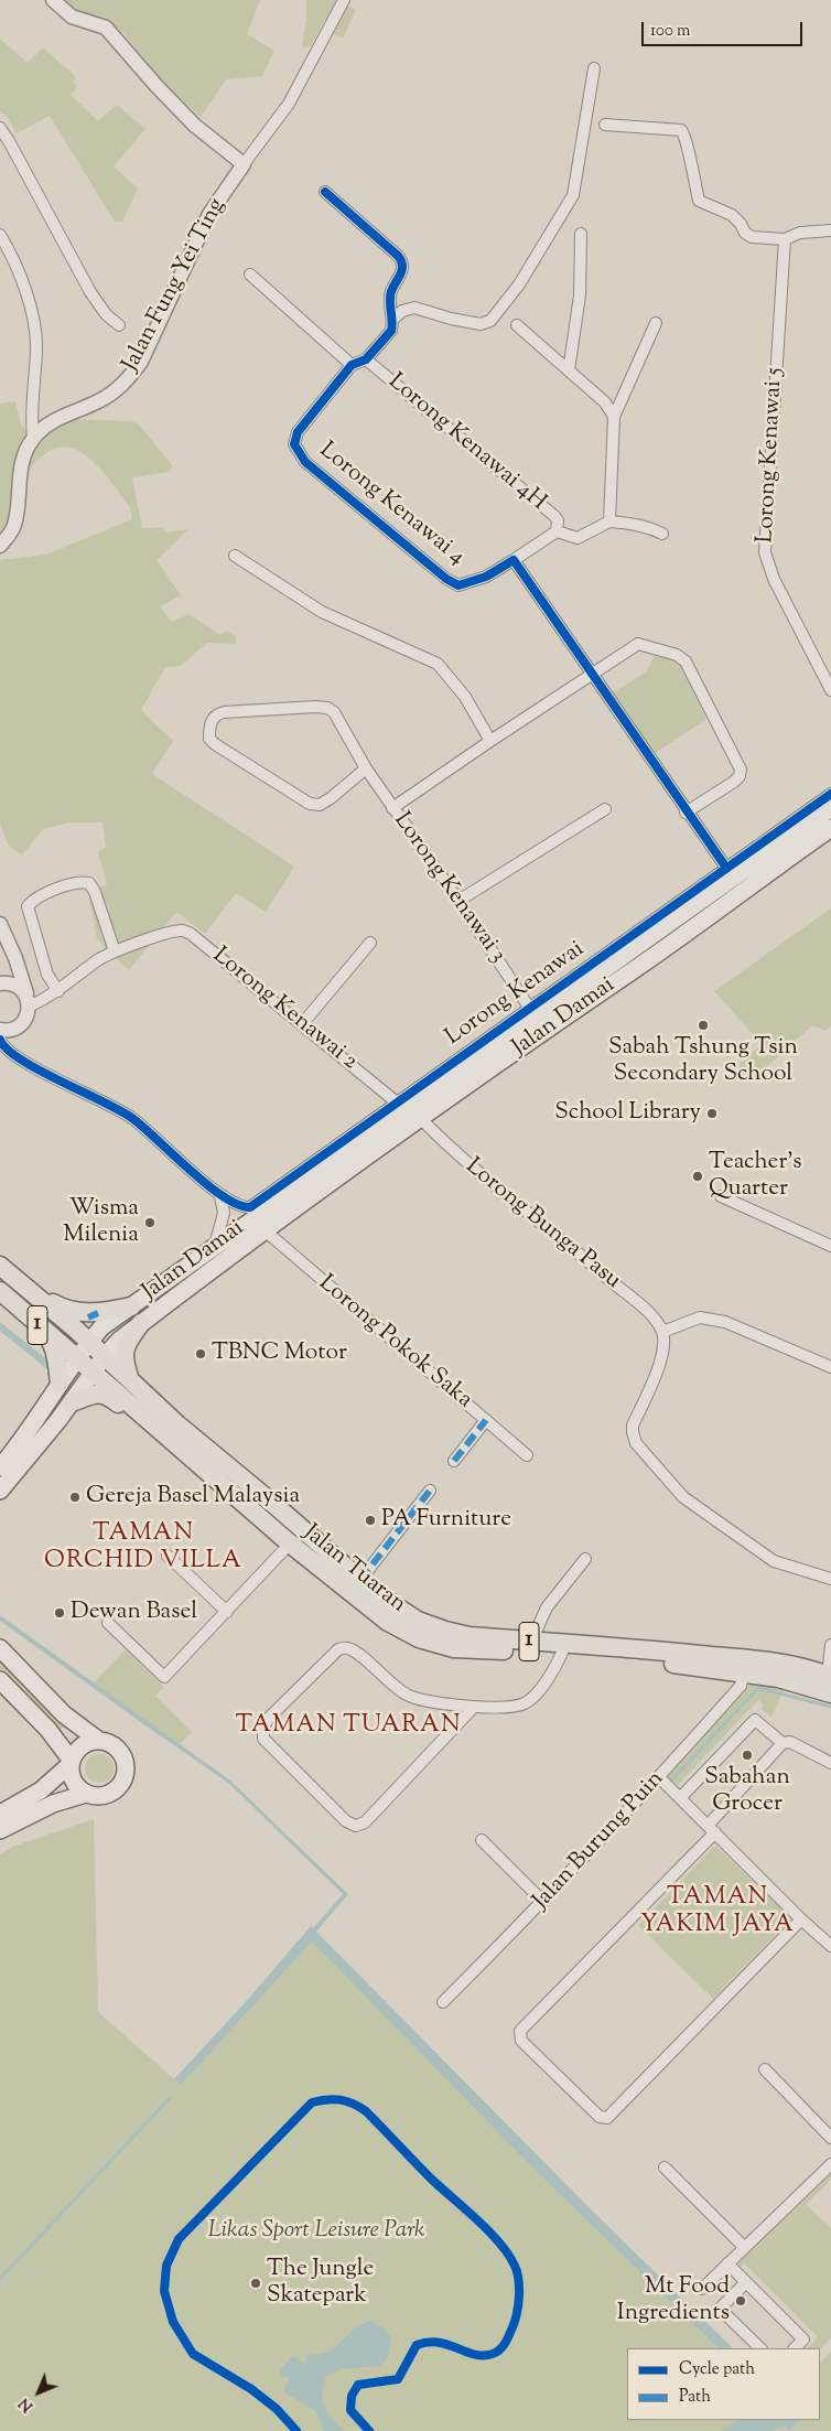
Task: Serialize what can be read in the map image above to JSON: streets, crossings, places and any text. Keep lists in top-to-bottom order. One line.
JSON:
{"streets":{"main road":["Jalan Damai","1","Jalan Tuaran"],"street":["Jalan Fung Yei Ting","Lorong Kenawai 4H","Lorong Kenawai 5","Lorong Kenawai 4","Lorong Kenawai 3","Lorong Kenawai","Lorong Kenawai 2","Lorong Bunga Pasu","Lorong Pokok Saka","Jalan Burung Puin"]},"crossings":[["Lorong Kenawai 4H","Lorong Kenawai 4"],["Lorong Kenawai 3","Lorong Kenawai"],["Lorong Kenawai","Lorong Kenawai 2"],["Jalan Damai","Lorong Bunga Pasu"],["Jalan Damai","Lorong Pokok Saka"],["Jalan Damai","Jalan Tuaran"],["Jalan Tuaran","Jalan Burung Puin"]],"districts":["TAMAN ORCHID VILLA","TAMAN TUARAN","TAMAN YAKIM JAYA"],"parks":["Likas Sport Leisure Park"],"places":["Sabah Tshung Tsin Secondary School","School Library","Teacher's Quarter","Wisma Milenia","TBNC Motor","Gereja Basel Malaysia","PA Furniture","Dewan Basel","Sabahan Grocer","The Jungle Skatepark","Mt Food Ingredients"],"legend":["Cycle path","Path"],"scale_bar":"100 m","north":"bottom left"}
